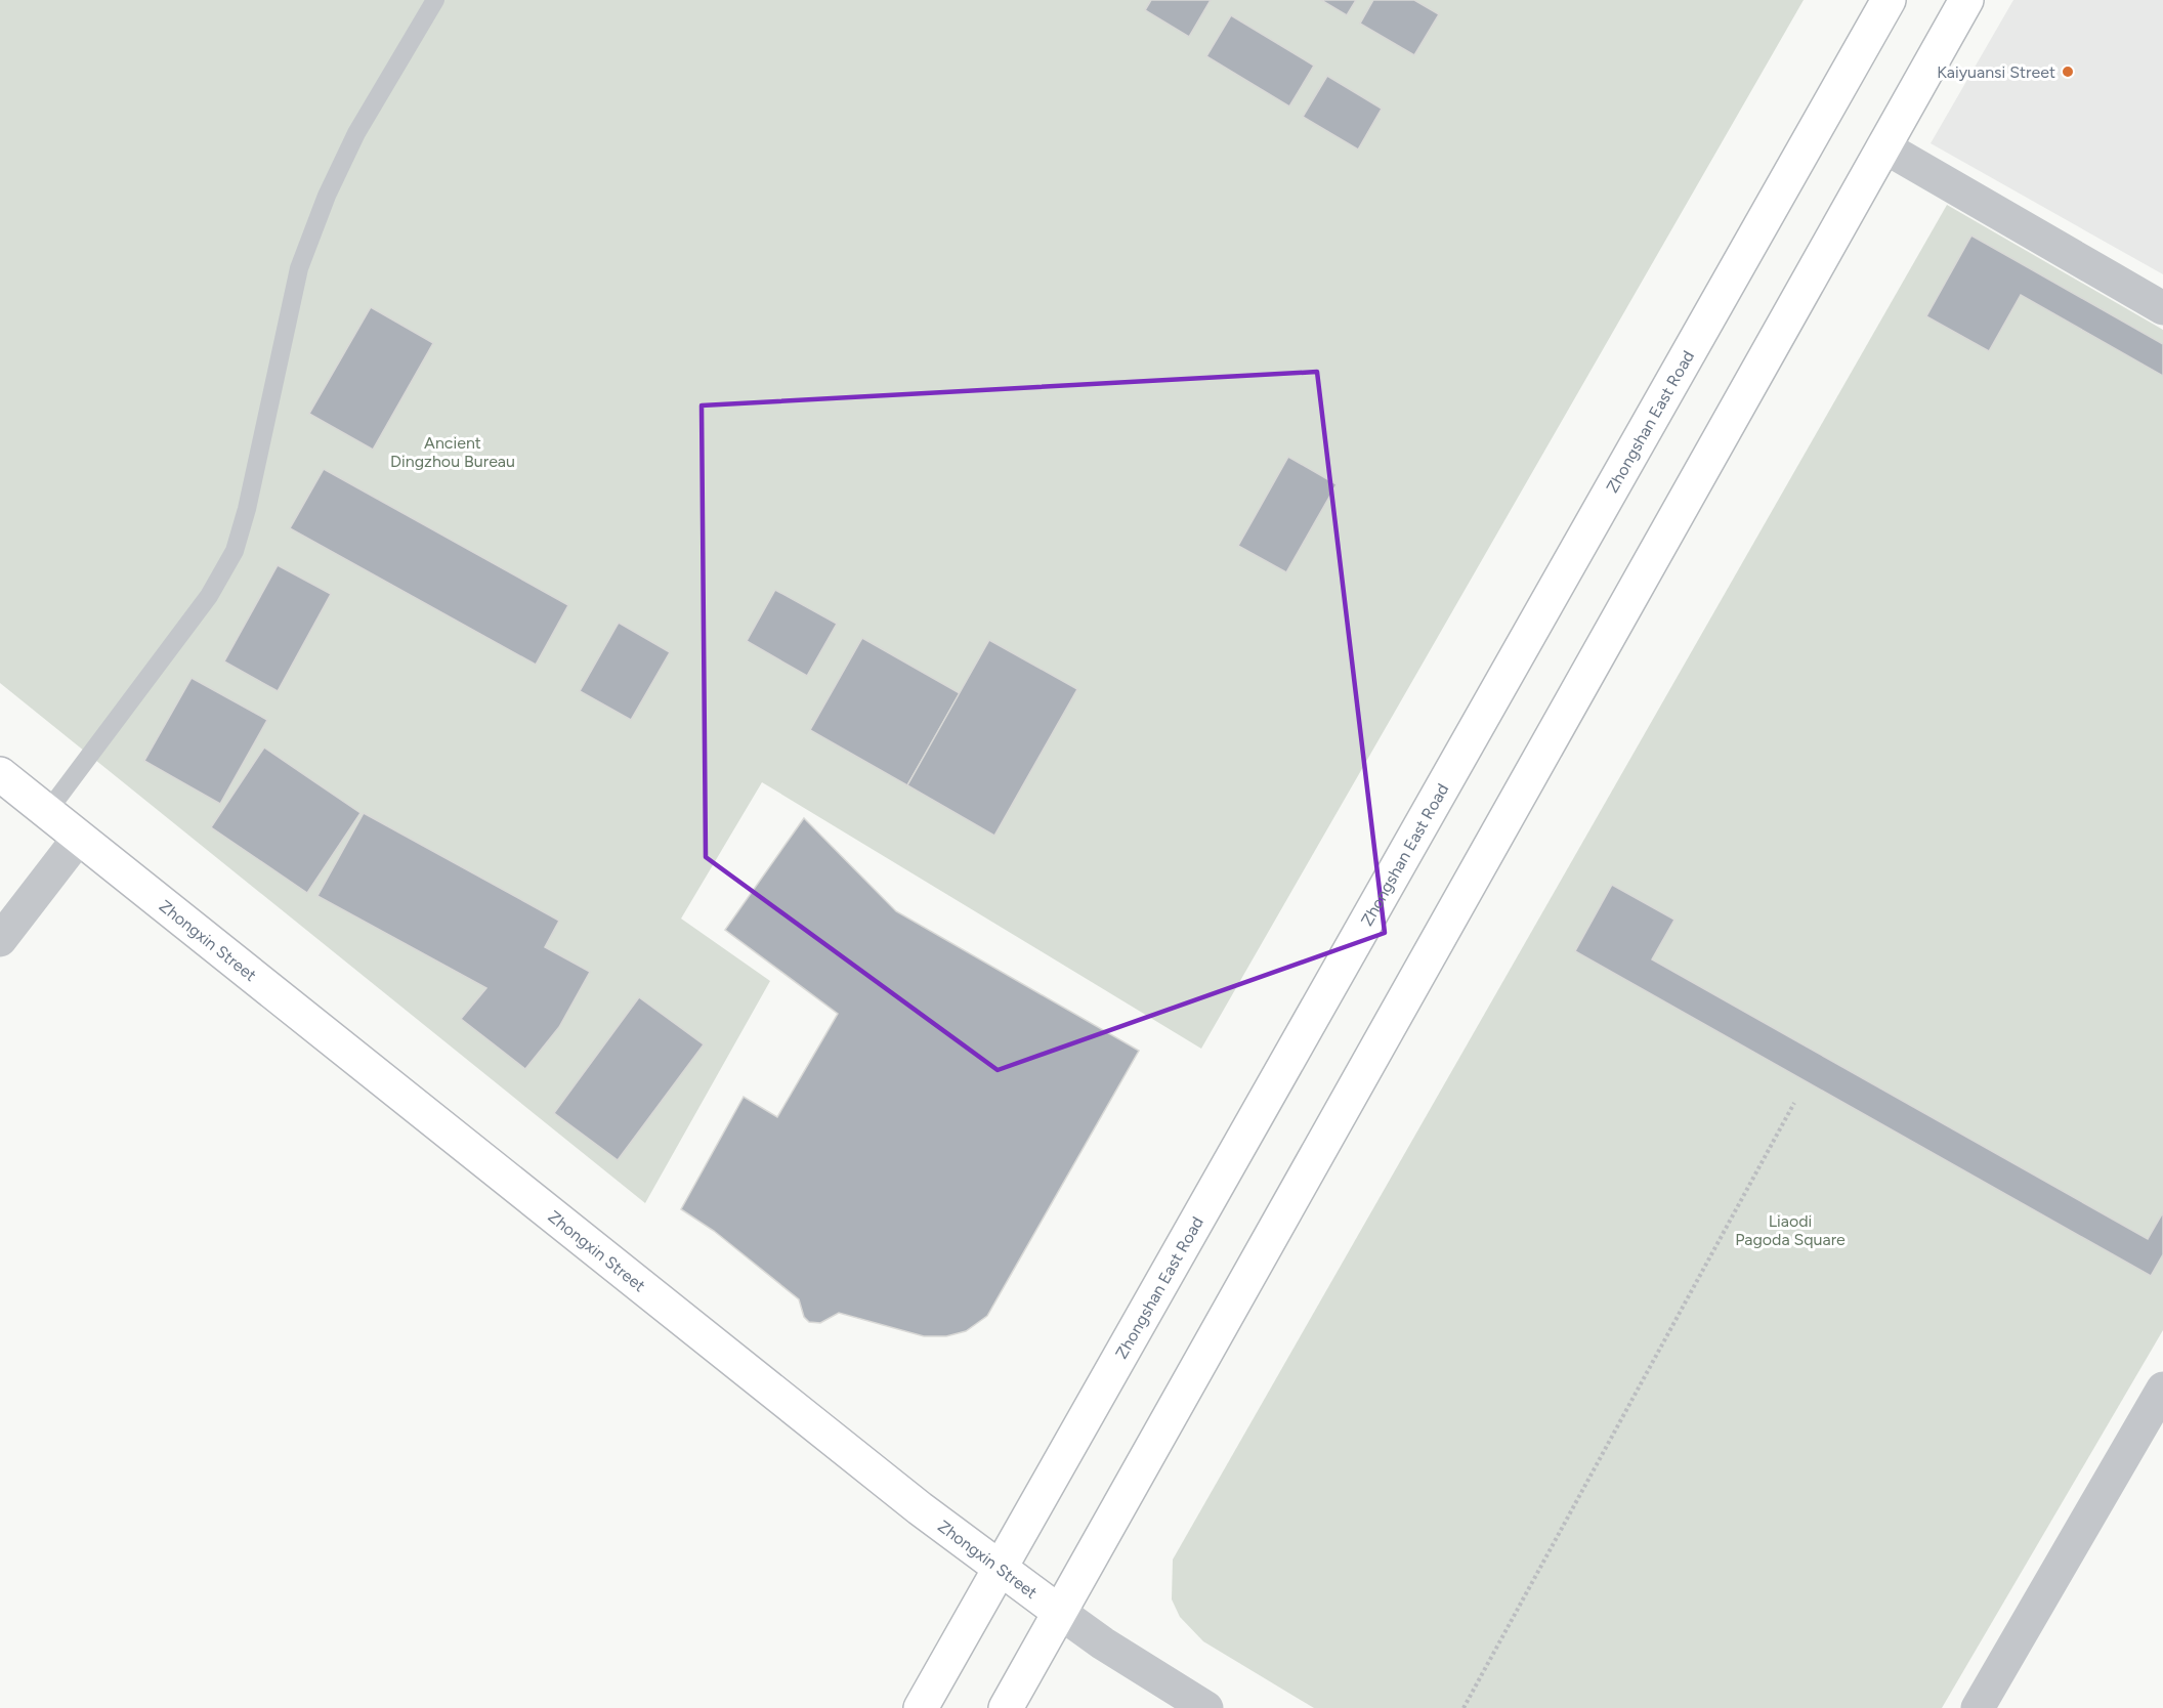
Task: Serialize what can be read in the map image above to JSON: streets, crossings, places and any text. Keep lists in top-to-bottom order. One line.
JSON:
{"streets":{"main road":["Zhongshan East Road","Zhongxin Street"]},"crossings":[["Zhongshan East Road","Zhongxin Street"]],"parks":["Ancient Dingzhou Bureau","Liaodi Pagoda Square"],"places":["Kaiyuansi Street"]}
